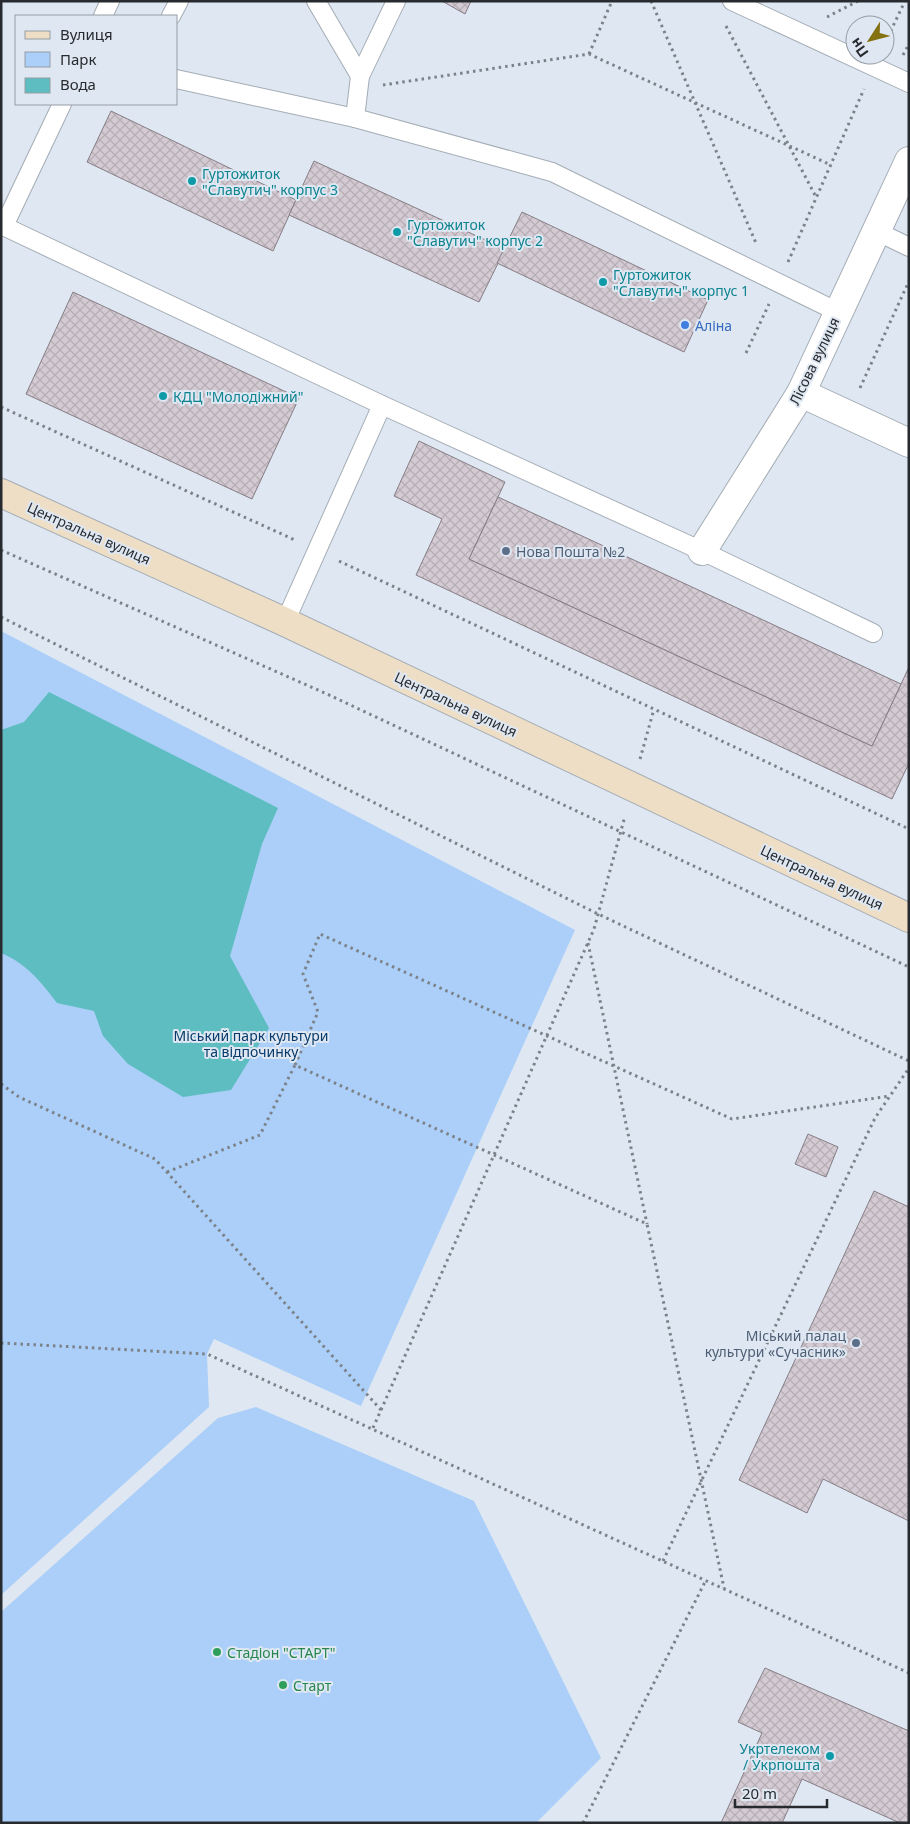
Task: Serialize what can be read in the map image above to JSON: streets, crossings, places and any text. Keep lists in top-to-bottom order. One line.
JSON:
{"streets":{"street":["Лісова вулиця","Центральна вулиця"]},"parks":["Міський парк культури та відпочинку"],"places":["Гуртожиток \"Славутич\" корпус 3","Гуртожиток \"Славутич\" корпус 2","Гуртожиток \"Славутич\" корпус 1","Аліна","КДЦ \"Молодіжний\"","Нова Пошта №2","Міський палац культури «Сучасник»","Стадіон \"СТАРТ\"","Старт","Укртелеком / Укрпошта"],"legend":["Вулиця","Парк","Вода"],"scale_bar":"20 m","north":"bottom left"}
